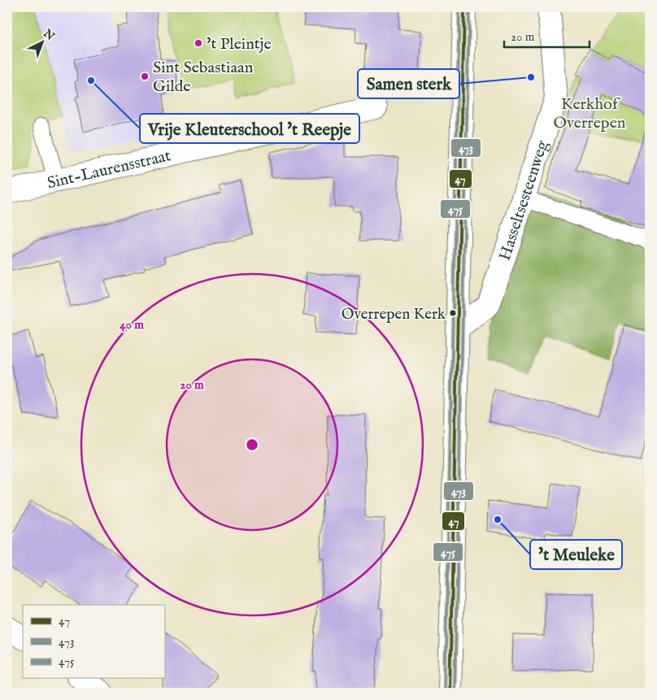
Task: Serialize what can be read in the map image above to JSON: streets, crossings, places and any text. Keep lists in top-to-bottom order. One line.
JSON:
{"streets":{"street":["Sint-Laurensstraat","Hasseltsesteenweg"]},"parks":["Kerkhof Overrepen"],"places":["'t Pleintje","Sint Sebastiaan Gilde","Samen sterk","Vrije Kleuterschool 't Reepje","Overrepen Kerk","'t Meuleke"],"lines":["transit line 47","transit line 473","transit line 475"],"legend":["47","473","475"],"scale_bar":"20 m","north":"top right","rings":["40 m","20 m"]}
